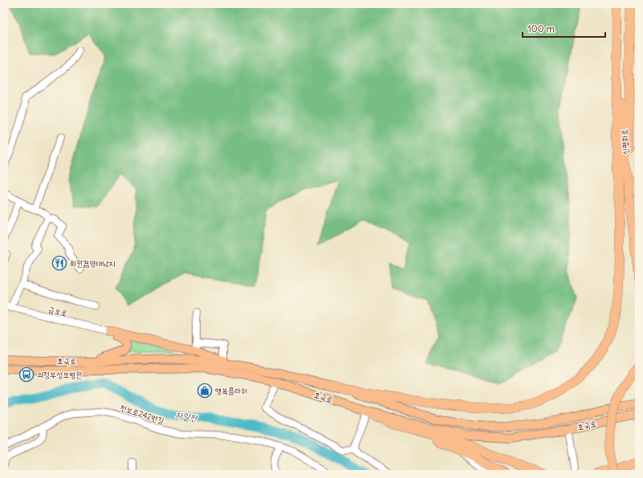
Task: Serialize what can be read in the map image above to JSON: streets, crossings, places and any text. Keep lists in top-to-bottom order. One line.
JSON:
{"streets":{"highway":["신평화로"],"main road":["호국로"],"street":["금오로","천보로242번길"]},"water":["자일천"],"places":{"restaurant":["최원겸명태낙지"],"bus stop":["의정부성모병원"],"shop":["행복플라워"]},"scale_bar":"100 m"}
